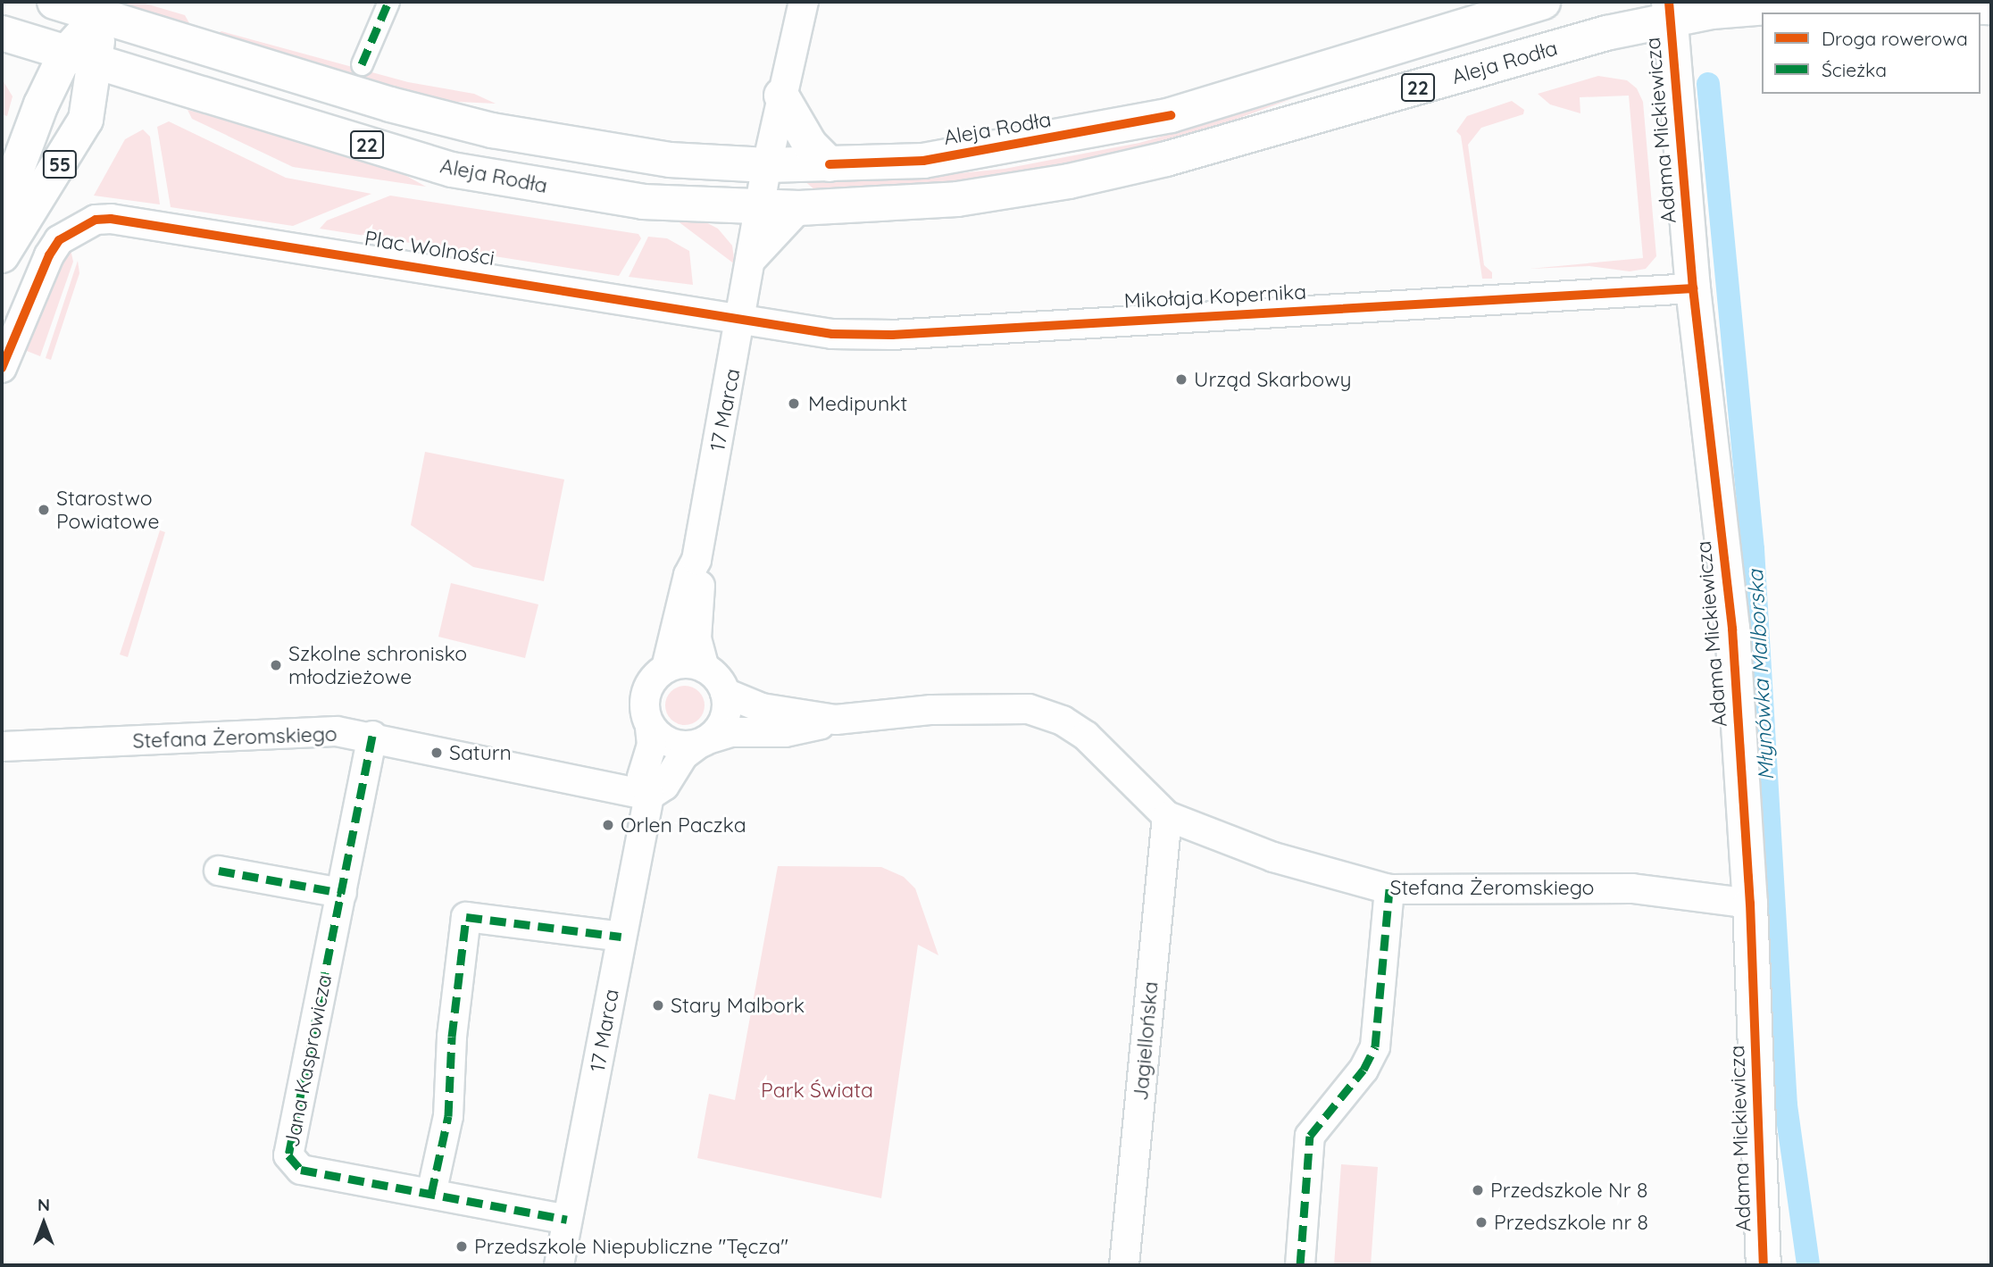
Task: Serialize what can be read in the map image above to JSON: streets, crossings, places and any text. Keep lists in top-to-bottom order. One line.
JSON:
{"streets":{"main road":["Aleja Rodła","22","Adama Mickiewicza","55"],"street":["Plac Wolności","Mikołaja Kopernika","17 Marca","Stefana Żeromskiego","Jagiellońska","Jana Kasprowicza"]},"crossings":[["Aleja Rodła","Adama Mickiewicza"],["Aleja Rodła","55"],["Aleja Rodła","17 Marca"],["Adama Mickiewicza","Mikołaja Kopernika"],["Adama Mickiewicza","Stefana Żeromskiego"],["Plac Wolności","Mikołaja Kopernika"],["Plac Wolności","17 Marca"],["Mikołaja Kopernika","17 Marca"],["17 Marca","Stefana Żeromskiego"],["17 Marca","Jana Kasprowicza"],["Stefana Żeromskiego","Jagiellońska"],["Stefana Żeromskiego","Jana Kasprowicza"]],"water":["Młynówka Malborska"],"parks":["Park Świata"],"places":["Urząd Skarbowy","Medipunkt","Starostwo Powiatowe","Szkolne schronisko młodzieżowe","Saturn","Orlen Paczka","Stary Malbork","Przedszkole Nr 8","Przedszkole nr 8","Przedszkole Niepubliczne \"Tęcza\""],"legend":["Droga rowerowa","Ścieżka"],"north":"top"}
